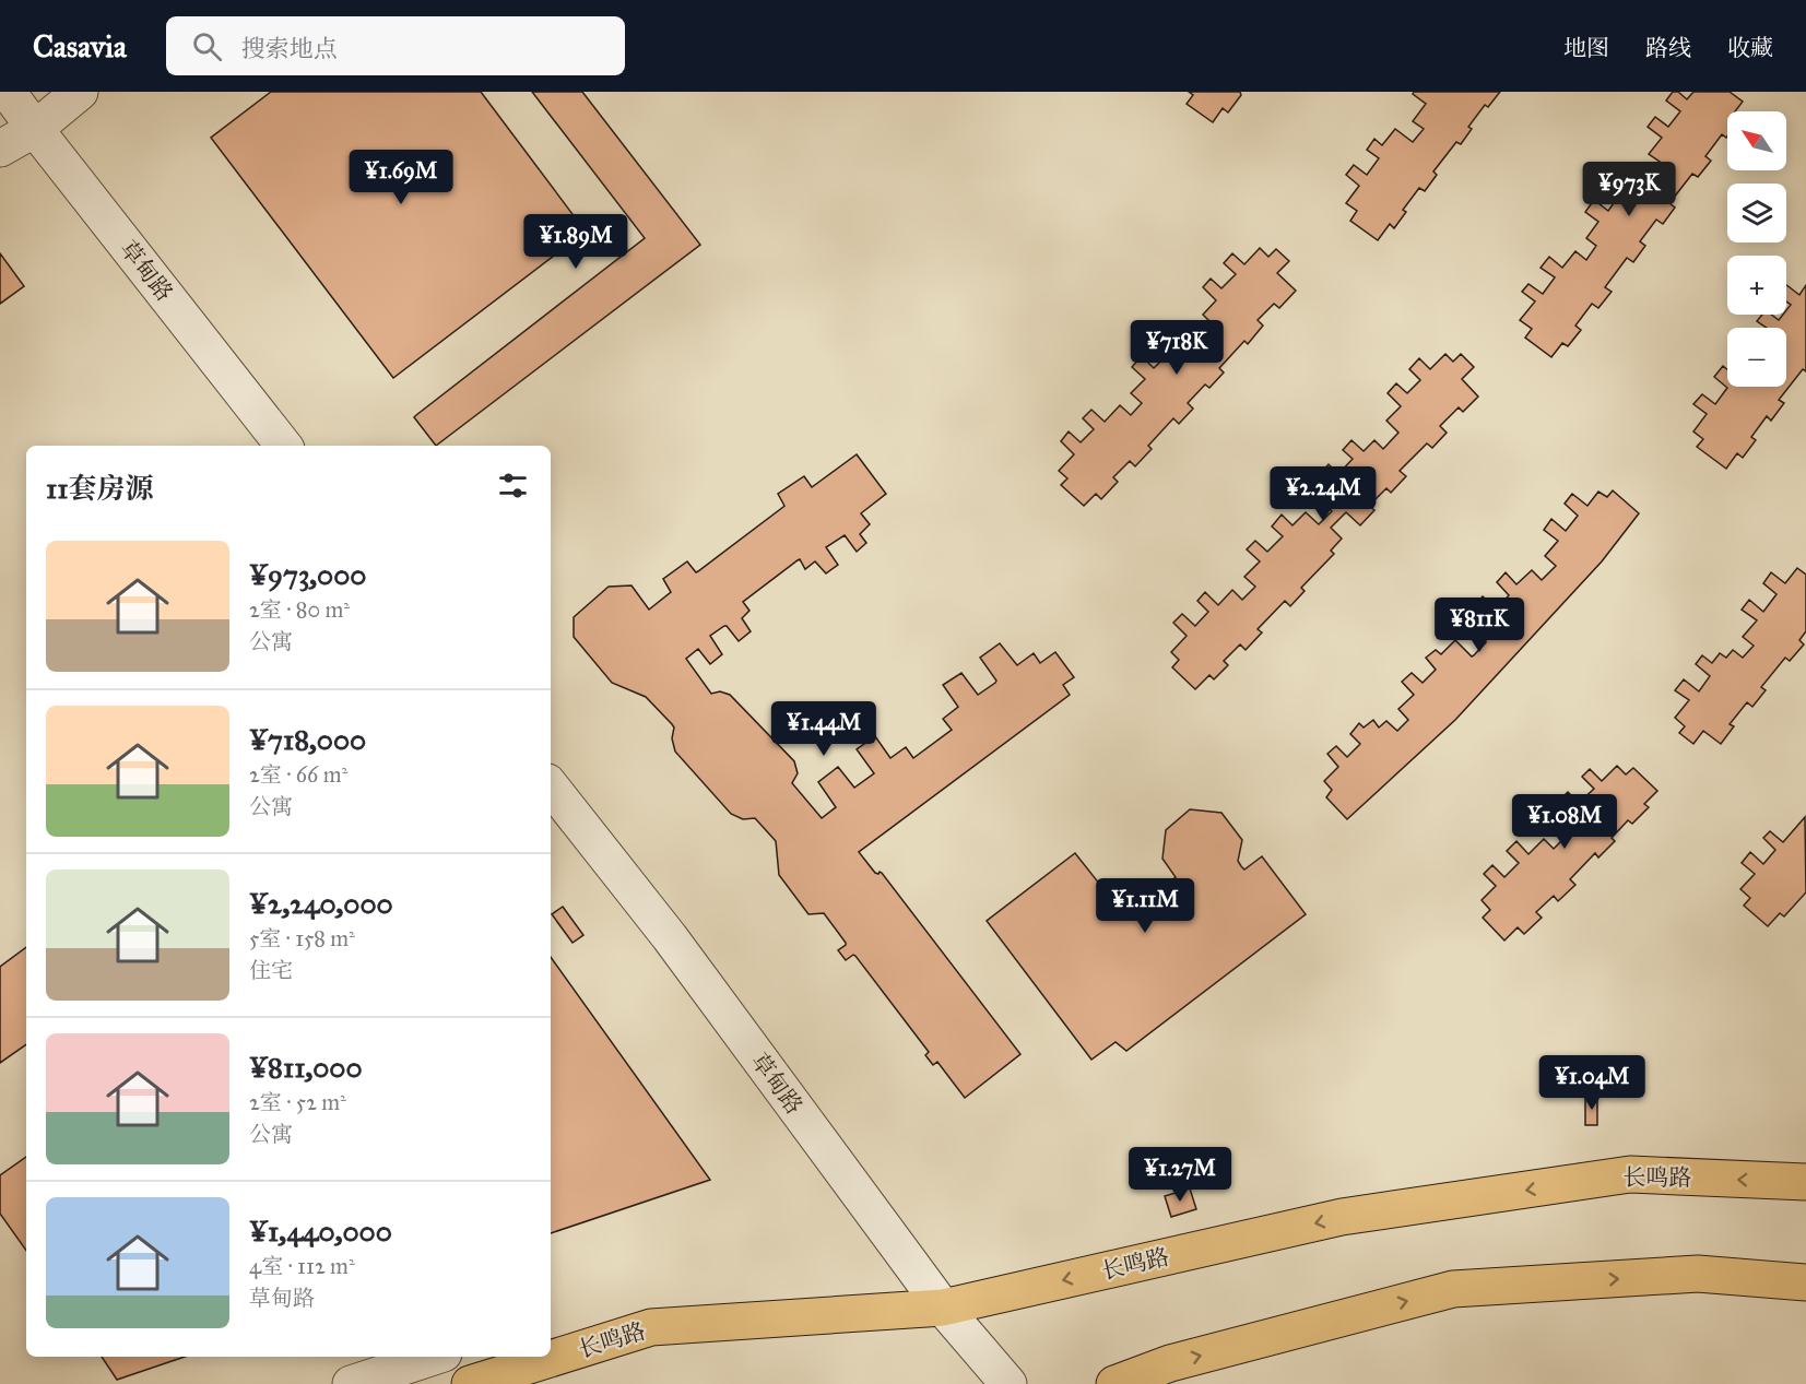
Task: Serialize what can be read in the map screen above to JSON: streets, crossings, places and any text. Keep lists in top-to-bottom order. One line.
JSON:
{"streets":{"main road":["长鸣路"],"street":["草甸路"]},"crossings":[["草甸路","长鸣路"]],"north":"top left","page":{"header":"Casavia","search":"搜索地点","nav":["地图","路线","收藏"],"map_buttons":["+","−"],"price":["¥1.69M","¥973K","¥1.89M","¥718K","¥2.24M","¥811K","¥1.44M","¥1.08M","¥1.11M","¥1.04M","¥1.27M"],"heading":"11套房源","list":[{"name":"¥973,000","note":"2室 · 80 m² · 公寓"},{"name":"¥718,000","note":"2室 · 66 m² · 公寓"},{"name":"¥2,240,000","note":"5室 · 158 m² · 住宅"},{"name":"¥811,000","note":"2室 · 52 m² · 公寓"},{"name":"¥1,440,000","note":"4室 · 112 m² · 草甸路"}]}}
